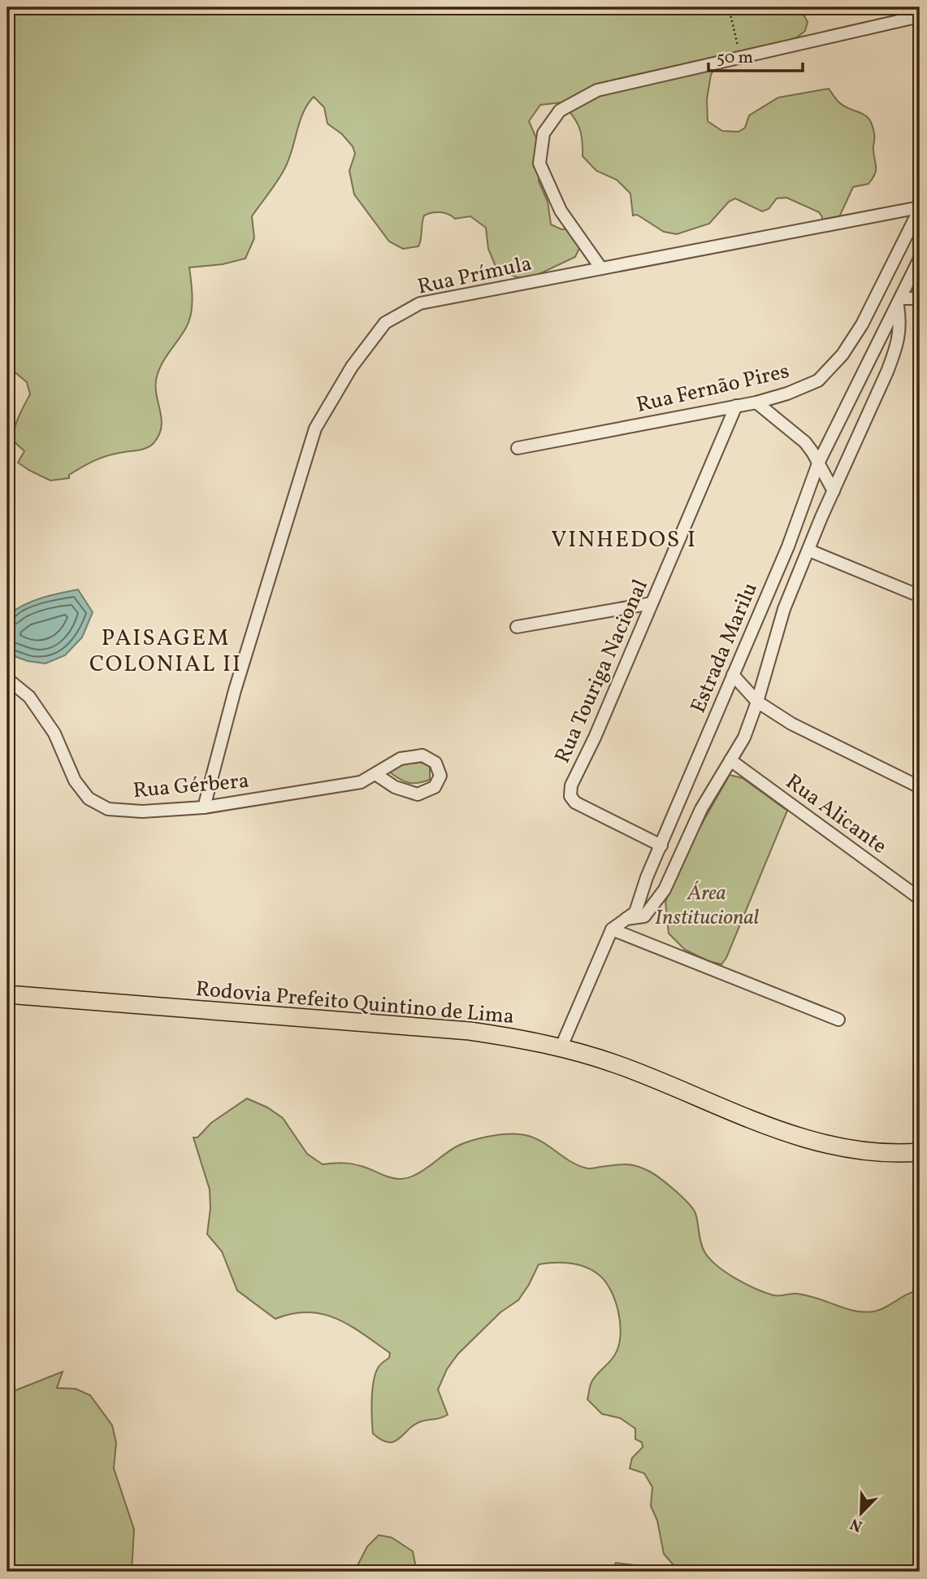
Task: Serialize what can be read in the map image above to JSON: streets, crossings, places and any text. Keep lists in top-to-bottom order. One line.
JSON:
{"streets":{"main road":["Rodovia Prefeito Quintino de Lima"],"street":["Rua Prímula","Rua Fernão Pires","Estrada Marilu","Rua Touriga Nacional","Rua Gérbera","Rua Alicante"]},"crossings":[["Rua Prímula","Rua Fernão Pires"],["Rua Prímula","Rua Gérbera"],["Rua Fernão Pires","Rua Touriga Nacional"],["Estrada Marilu","Rua Touriga Nacional"],["Estrada Marilu","Rodovia Prefeito Quintino de Lima"]],"districts":["VINHEDOS I","PAISAGEM COLONIAL II"],"parks":["Área Institucional"],"scale_bar":"50 m","north":"bottom left"}
